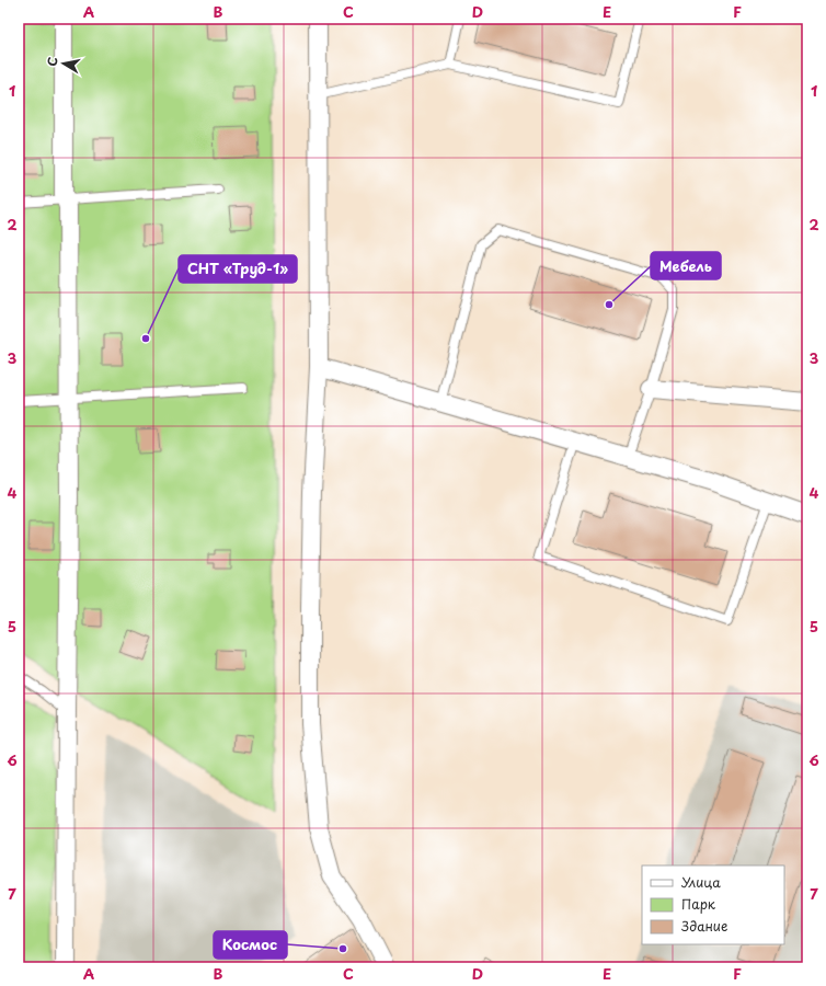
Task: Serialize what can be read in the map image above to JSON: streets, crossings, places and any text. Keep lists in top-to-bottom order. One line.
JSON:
{"places":["Мебель","СНТ «Труд-1»","Космос"],"legend":["Улица","Парк","Здание"],"north":"left","grid":{"columns":["A","B","C","D","E","F"],"rows":["1","2","3","4","5","6","7"]}}
